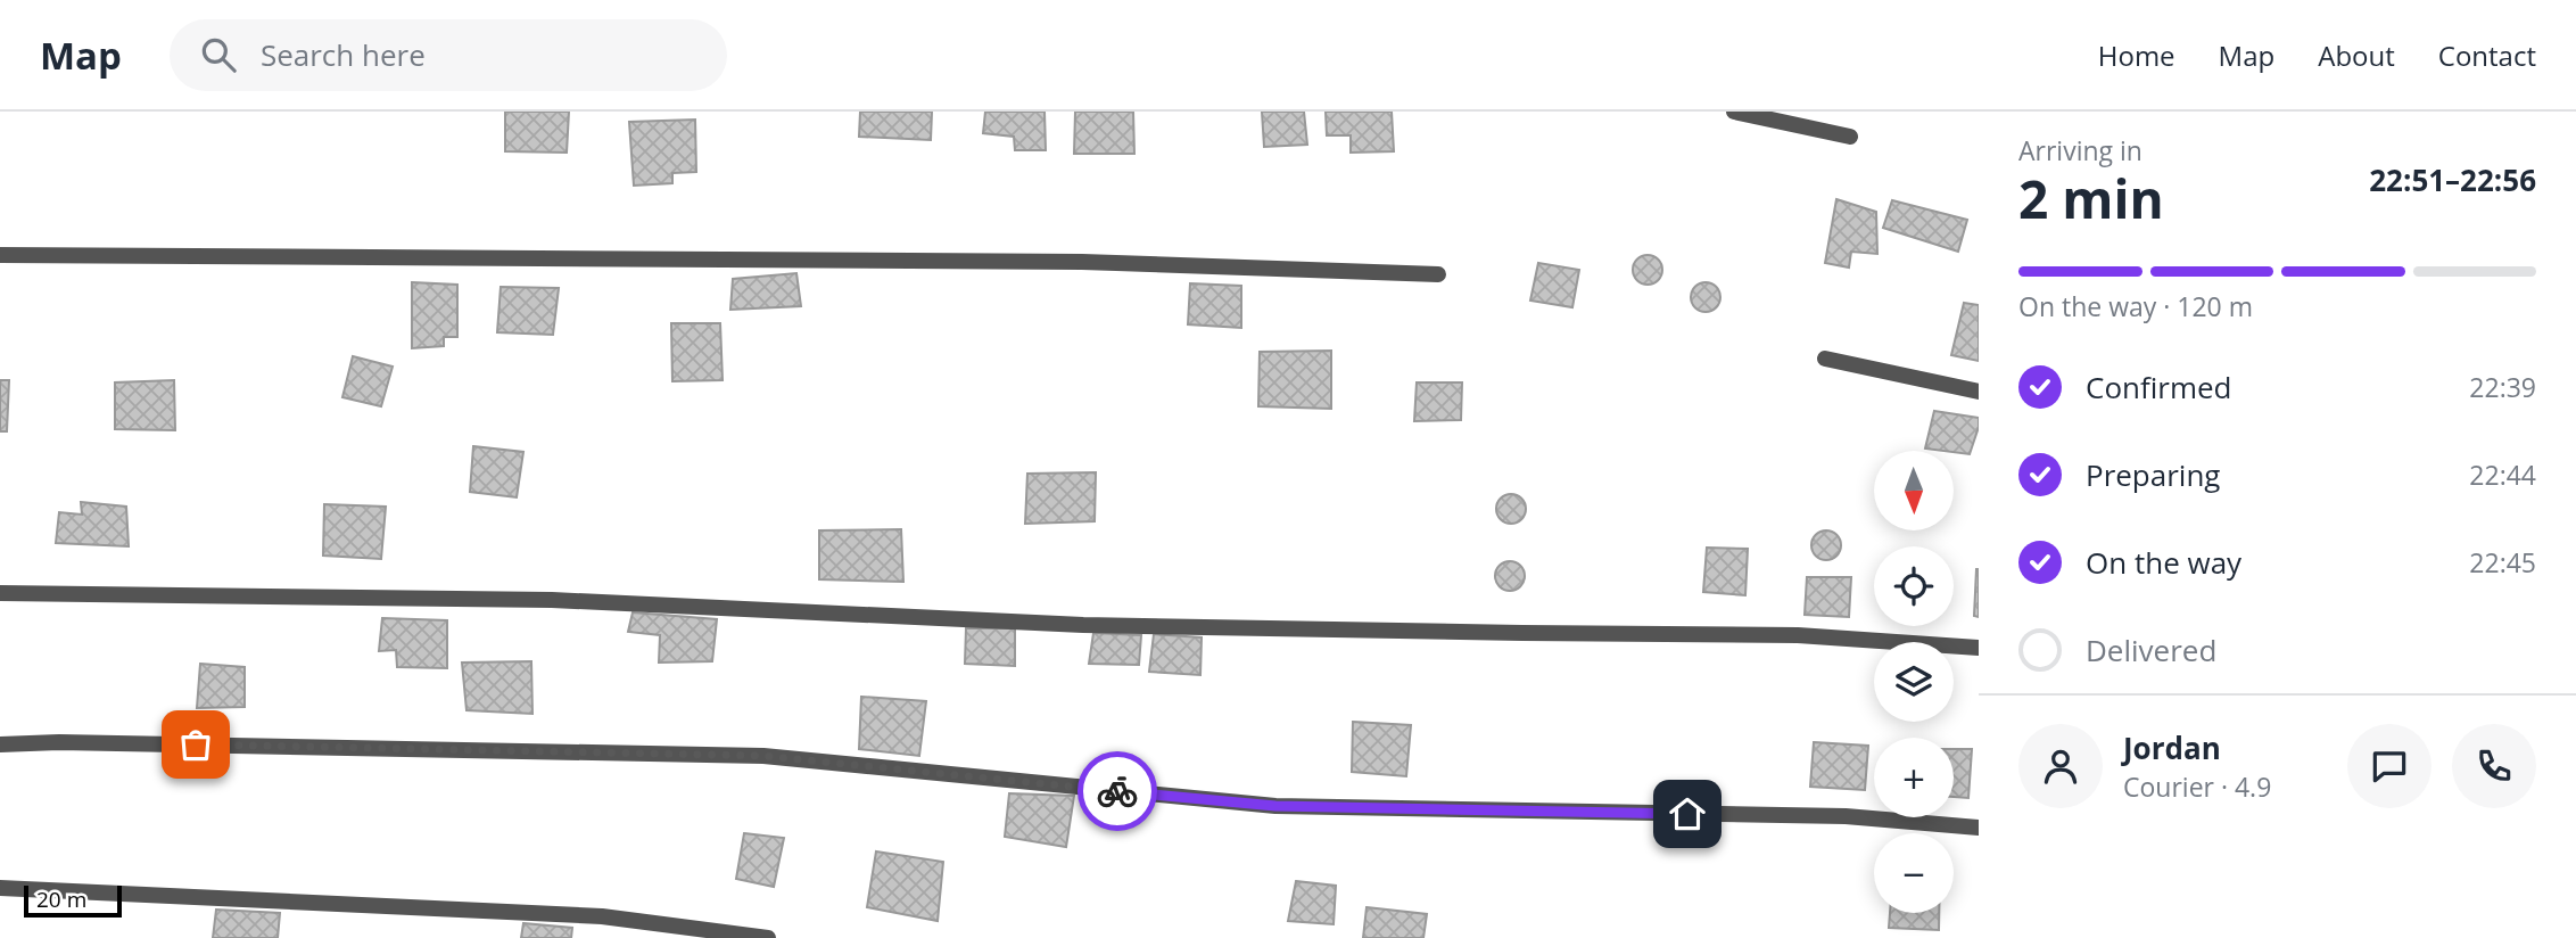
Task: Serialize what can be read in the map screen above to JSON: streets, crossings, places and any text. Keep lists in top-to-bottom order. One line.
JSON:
{"scale_bar":"20 m","north":"bottom","page":{"header":"Map","search":"Search here","nav":["Home","Map","About","Contact"],"heading":["2 min","Arriving in","22:51–22:56"],"panel":["Jordan","Courier · 4.9"],"bar":"On the way · 120 m","list":[["Confirmed","22:39"],["Preparing","22:44"],["On the way","22:45"],"Delivered"],"map_buttons":["+","−"],"scale":"20 m"}}
